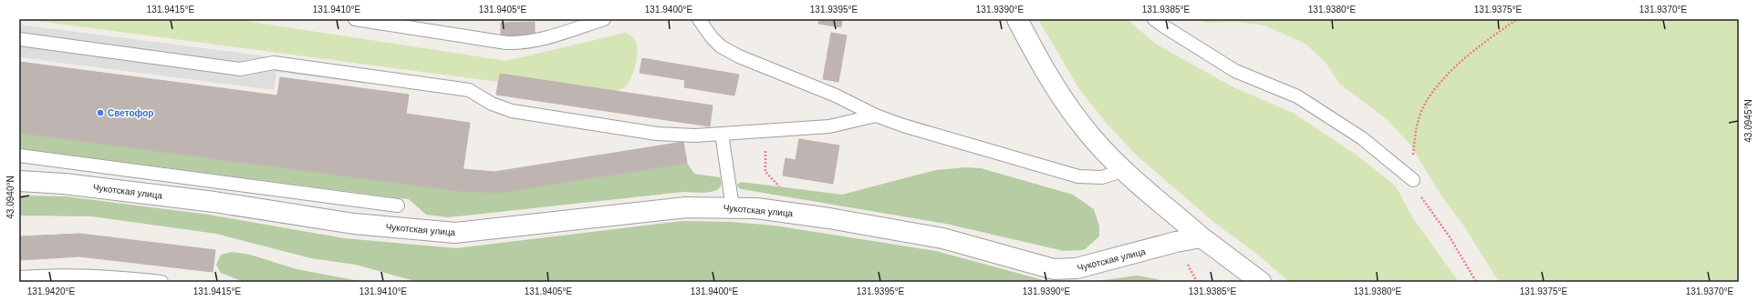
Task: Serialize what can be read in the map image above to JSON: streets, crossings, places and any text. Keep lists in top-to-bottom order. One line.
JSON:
{"streets":{"street":["Чукотская улица"]},"places":["Светофор"],"coordinates":["131.9415°E","131.9410°E","131.9405°E","131.9400°E","131.9395°E","131.9390°E","131.9385°E","131.9380°E","131.9375°E","131.9370°E","43.0945°N","43.0940°N","131.9420°E"]}
